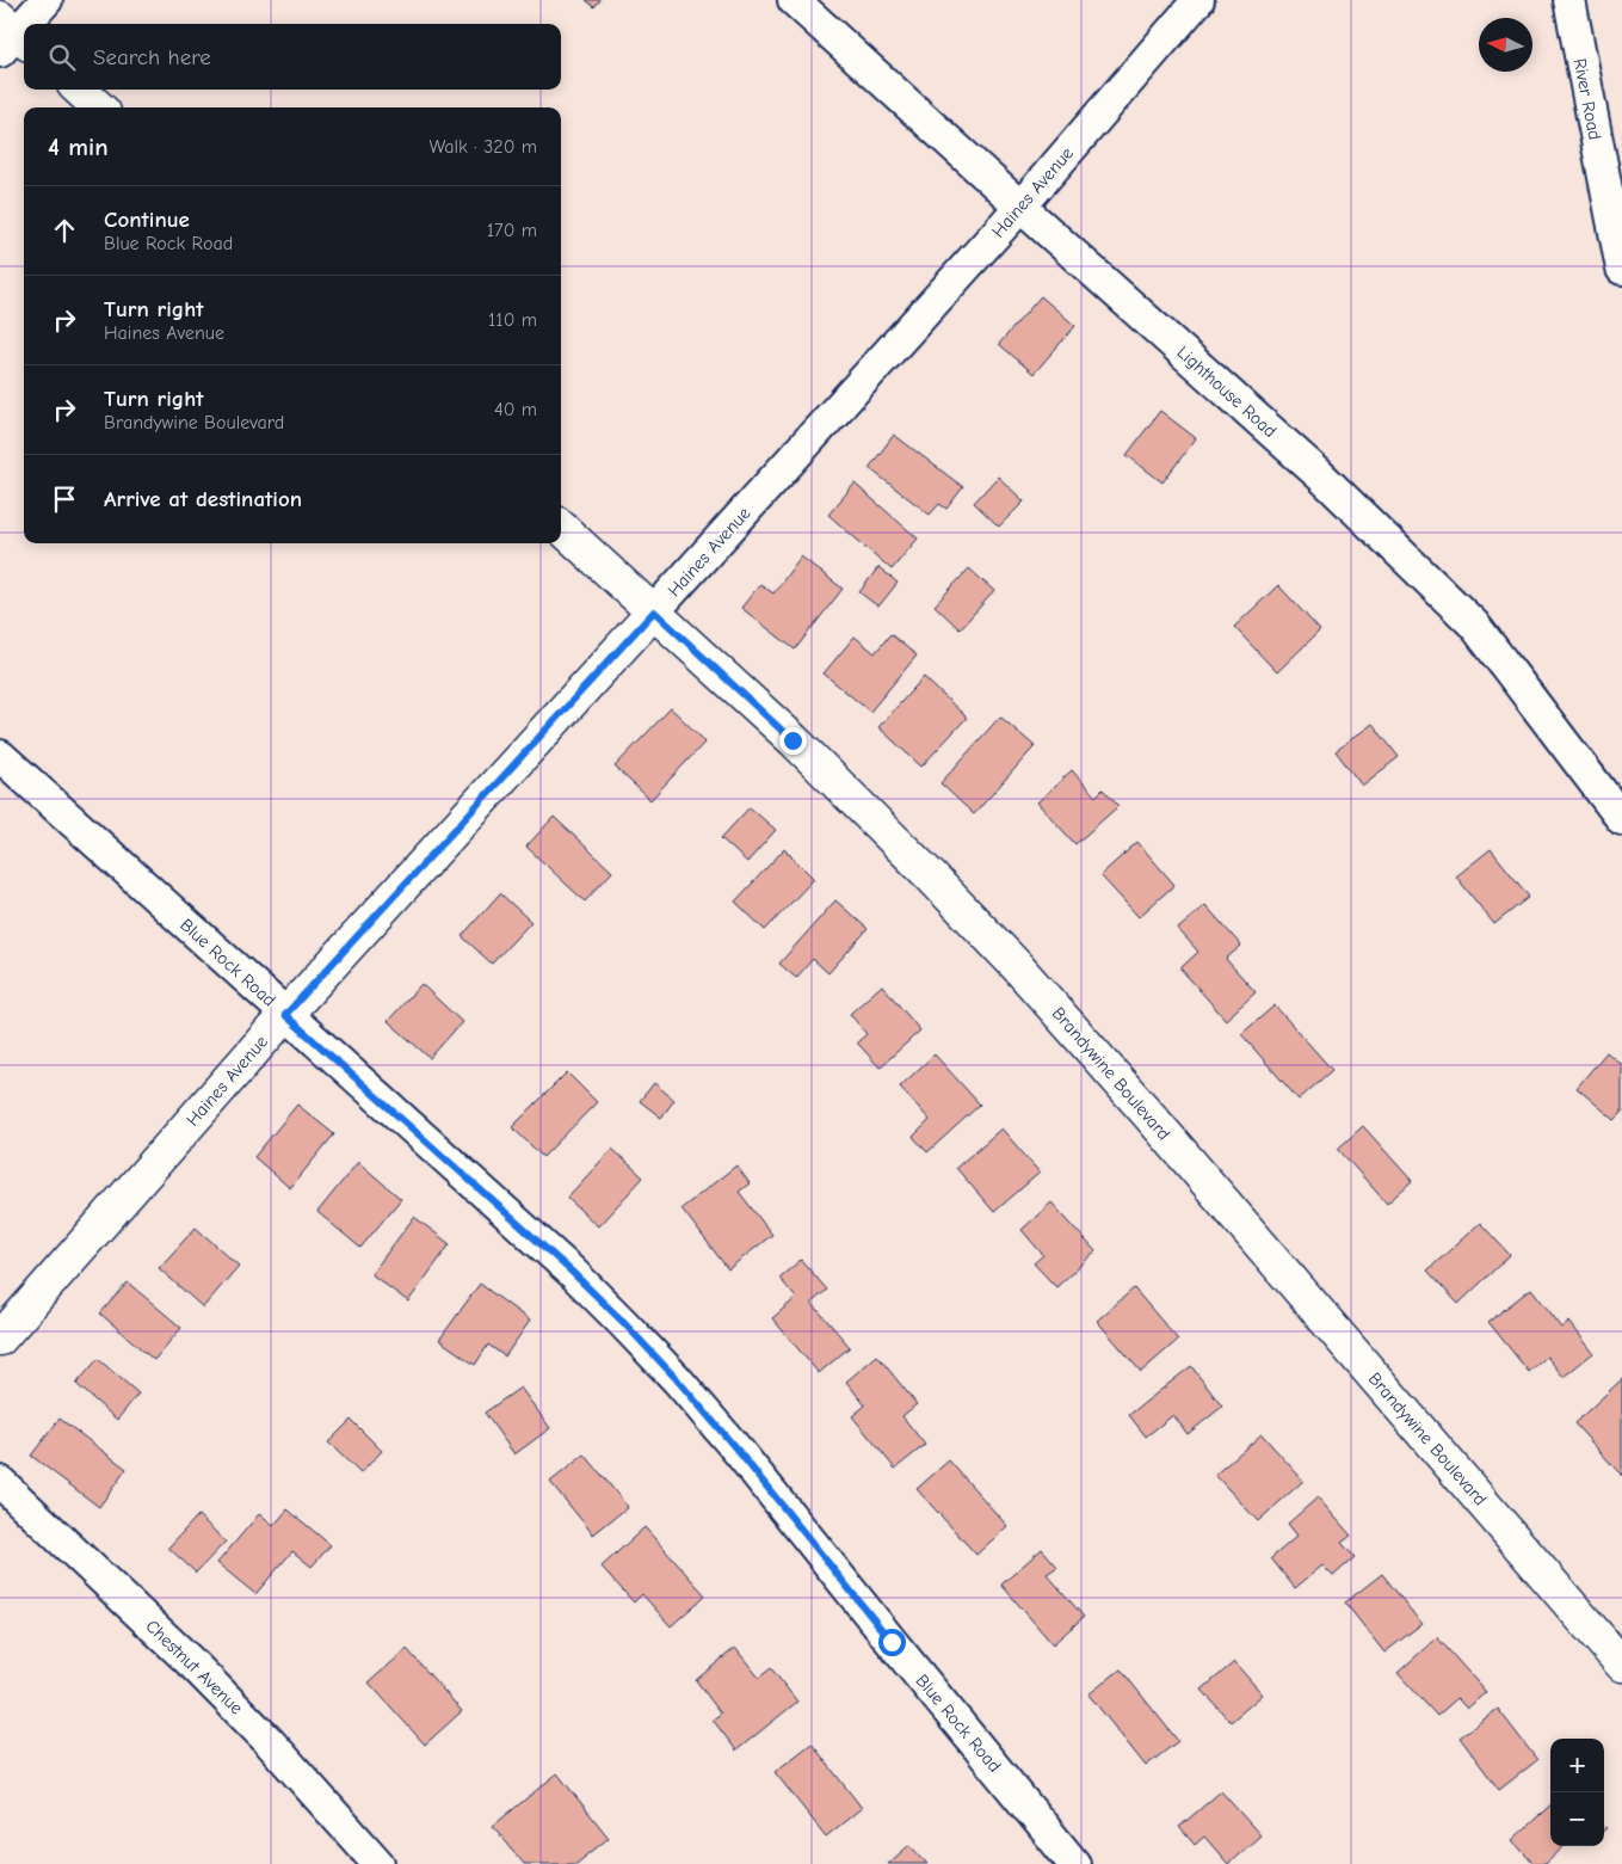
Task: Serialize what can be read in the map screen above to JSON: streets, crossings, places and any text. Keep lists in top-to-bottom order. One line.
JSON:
{"streets":{"street":["River Road","Haines Avenue","Lighthouse Road","Blue Rock Road","Brandywine Boulevard","Chestnut Avenue"]},"crossings":[["Haines Avenue","Lighthouse Road"],["Haines Avenue","Blue Rock Road"],["Haines Avenue","Brandywine Boulevard"]],"north":"left","page":{"search":"Search here","heading":["4 min","Walk · 320 m"],"list":[["Continue","Blue Rock Road","170 m"],["Turn right","Haines Avenue","110 m"],["Turn right","Brandywine Boulevard","40 m"],"Arrive at destination"],"map_buttons":["+","−"]}}
